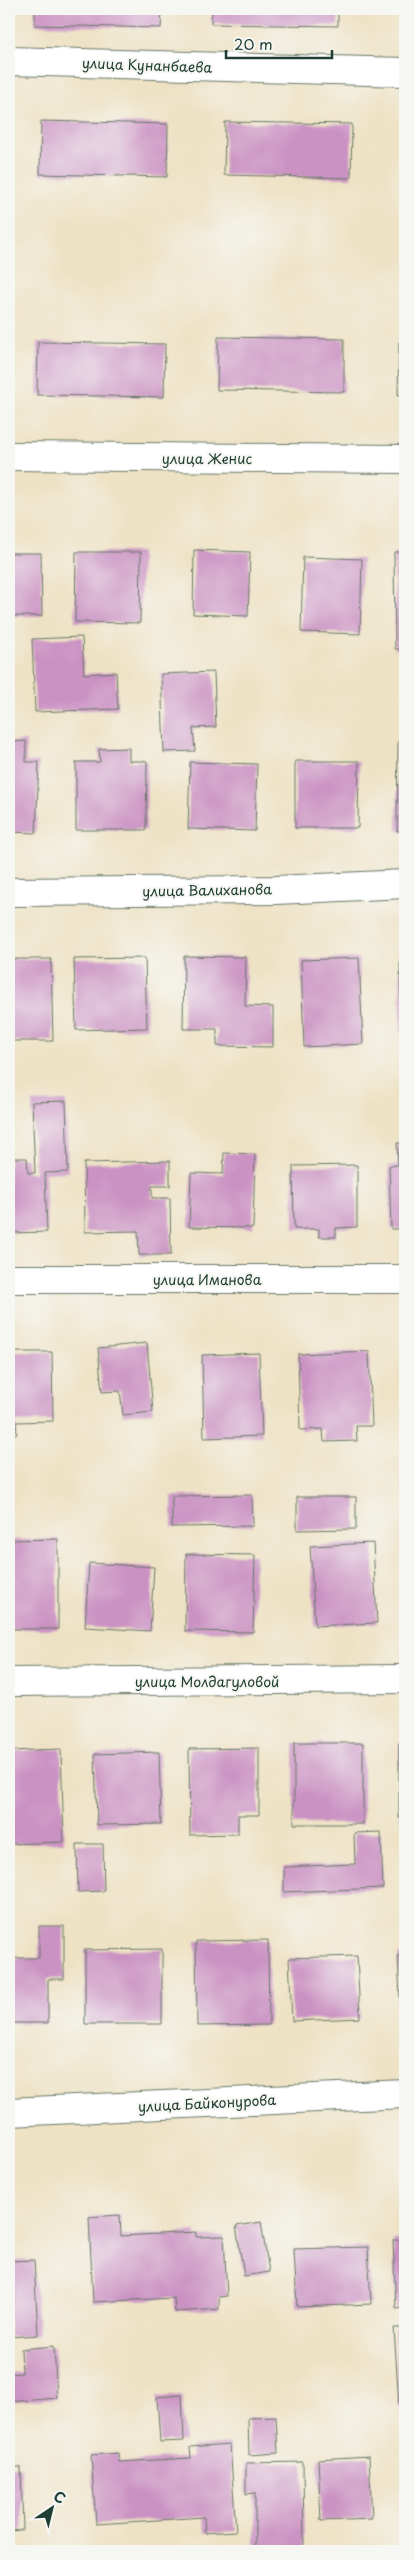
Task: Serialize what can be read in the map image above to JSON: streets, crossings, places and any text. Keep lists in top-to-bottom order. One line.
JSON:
{"streets":{"street":["улица Кунанбаева","улица Женис","улица Валиханова","улица Иманова","улица Молдагуловой","улица Байконурова"]},"scale_bar":"20 m","north":"top right"}
